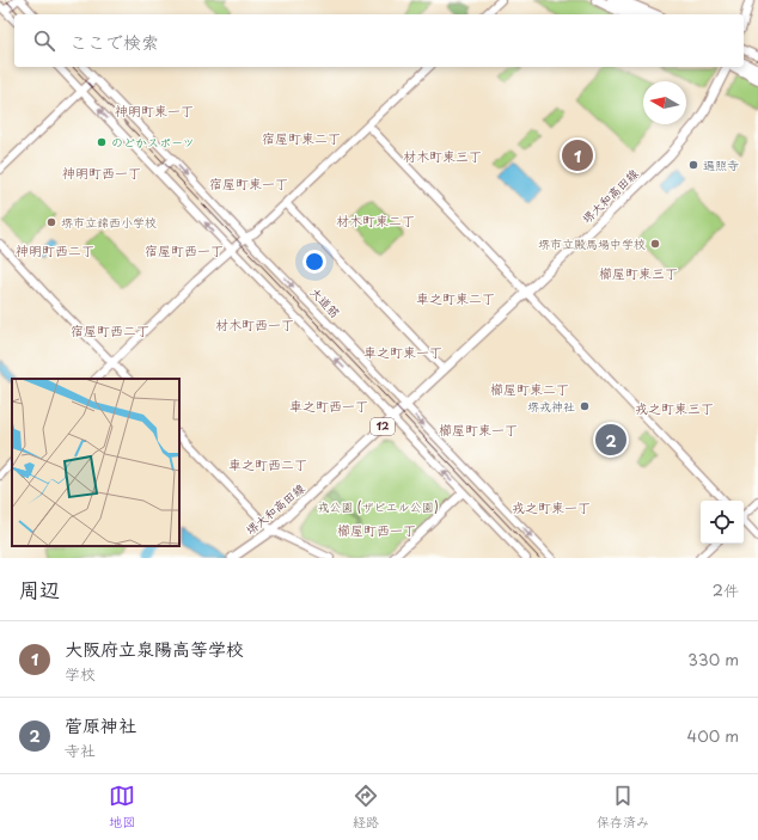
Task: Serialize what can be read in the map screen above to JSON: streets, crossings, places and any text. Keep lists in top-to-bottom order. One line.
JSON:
{"streets":{"main road":["堺大和高田線","12"],"street":["大道筋"]},"crossings":[["堺大和高田線","大道筋"]],"districts":["神明町東一丁","宿屋町東二丁","材木町東三丁","神明町西一丁","宿屋町東一丁","材木町東二丁","神明町西二丁","宿屋町西一丁","櫛屋町東三丁","車之町東二丁","材木町西一丁","宿屋町西二丁","車之町東一丁","櫛屋町東二丁","車之町西一丁","戎之町東三丁","櫛屋町東一丁","車之町西二丁","戎之町東一丁","櫛屋町西一丁"],"parks":["戎公園 (ザビエル公園)"],"places":["のどかスポーツ","遍照寺","堺市立錦西小学校","堺市立殿馬場中学校","堺戎神社"],"north":"left","page":{"search":"ここで検索","pins":["1","2"],"heading":["周辺","2件"],"list":[{"mark":"1","name":"大阪府立泉陽高等学校","note":"学校","value":"330 m"},{"mark":"2","name":"菅原神社","note":"寺社","value":"400 m"}],"nav":["地図","経路","保存済み"]}}
